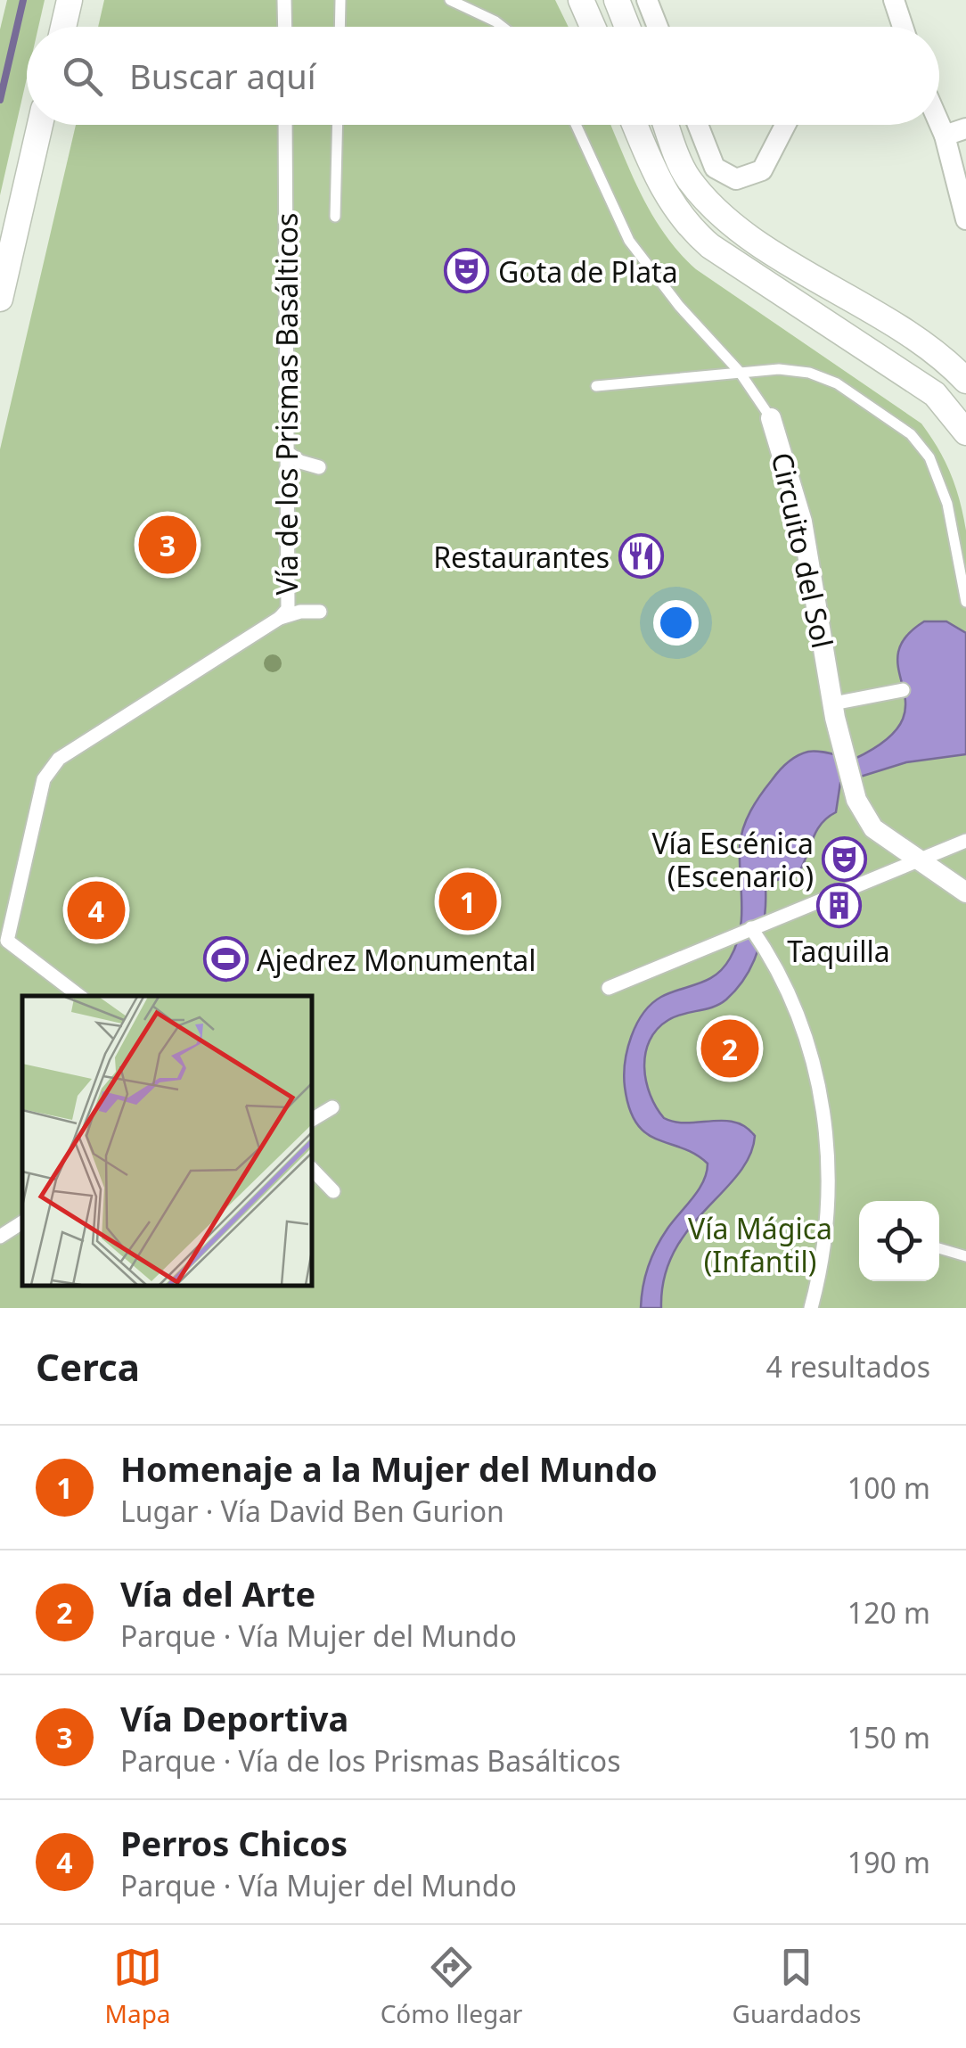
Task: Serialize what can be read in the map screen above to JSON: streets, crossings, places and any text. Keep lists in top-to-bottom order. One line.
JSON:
{"streets":{"street":["Vía de los Prismas Basálticos","Circuito del Sol"]},"parks":["Vía Mágica (Infantil)"],"places":{"theatre":["Gota de Plata","Vía Escénica (Escenario)"],"restaurant":["Restaurantes"],"building":["Taquilla"],"sports":["Ajedrez Monumental"]},"page":{"search":"Buscar aquí","pins":["3","1","4","2"],"heading":["Cerca","4 resultados"],"list":[{"mark":"1","name":"Homenaje a la Mujer del Mundo","note":"Lugar · Vía David Ben Gurion","value":"100 m"},{"mark":"2","name":"Vía del Arte","note":"Parque · Vía Mujer del Mundo","value":"120 m"},{"mark":"3","name":"Vía Deportiva","note":"Parque · Vía de los Prismas Basálticos","value":"150 m"},{"mark":"4","name":"Perros Chicos","note":"Parque · Vía Mujer del Mundo","value":"190 m"}],"nav":["Mapa","Cómo llegar","Guardados"]}}
